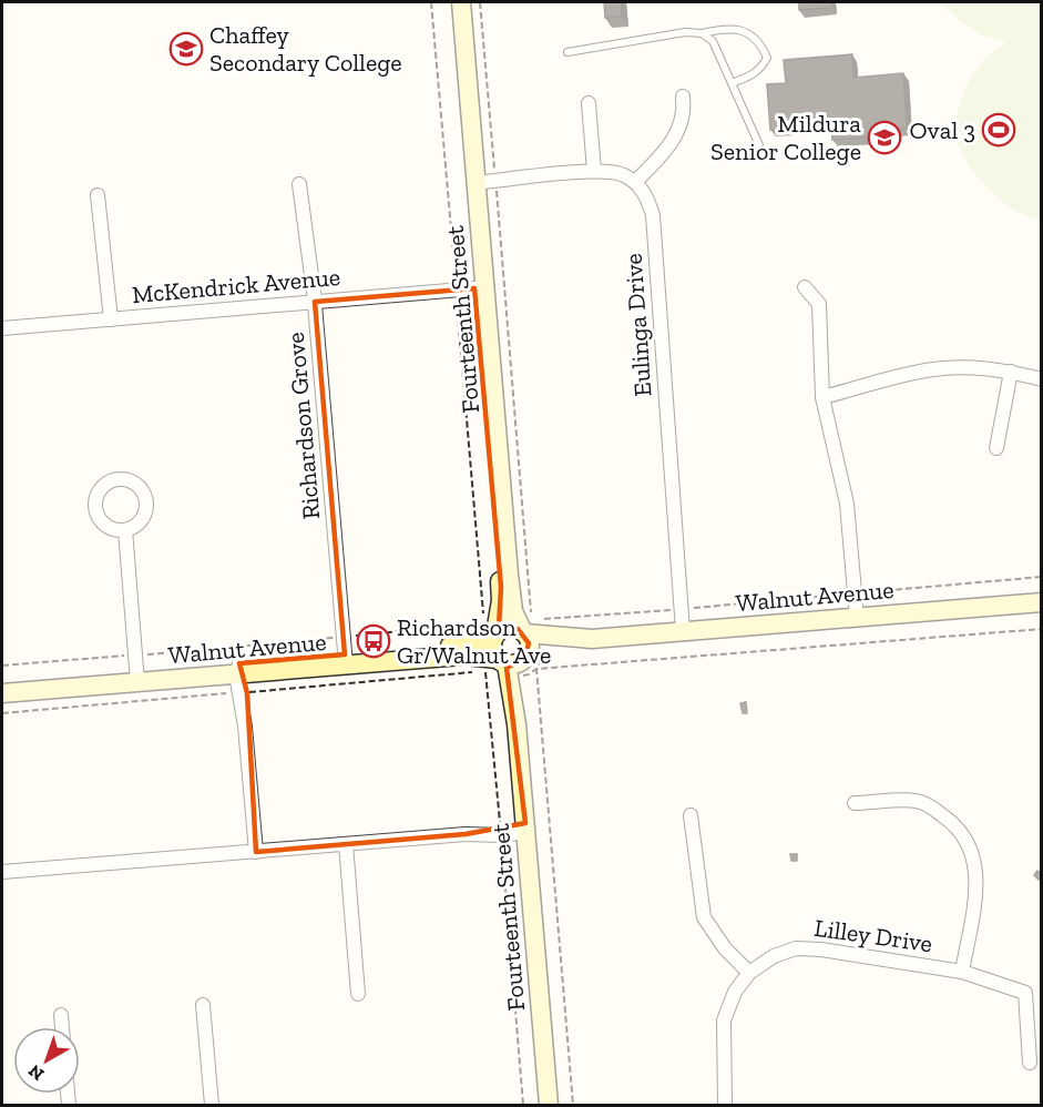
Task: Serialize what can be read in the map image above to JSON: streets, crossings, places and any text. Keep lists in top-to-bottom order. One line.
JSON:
{"streets":{"street":["McKendrick Avenue","Fourteenth Street","Eulinga Drive","Richardson Grove","Walnut Avenue","Lilley Drive"]},"crossings":[["McKendrick Avenue","Fourteenth Street"],["McKendrick Avenue","Richardson Grove"],["Fourteenth Street","Walnut Avenue"],["Eulinga Drive","Walnut Avenue"],["Richardson Grove","Walnut Avenue"]],"places":{"school or university":["Chaffey Secondary College","Mildura Senior College"],"sports":["Oval 3"],"bus stop":["Richardson Gr/Walnut Ave"]},"north":"bottom left"}
